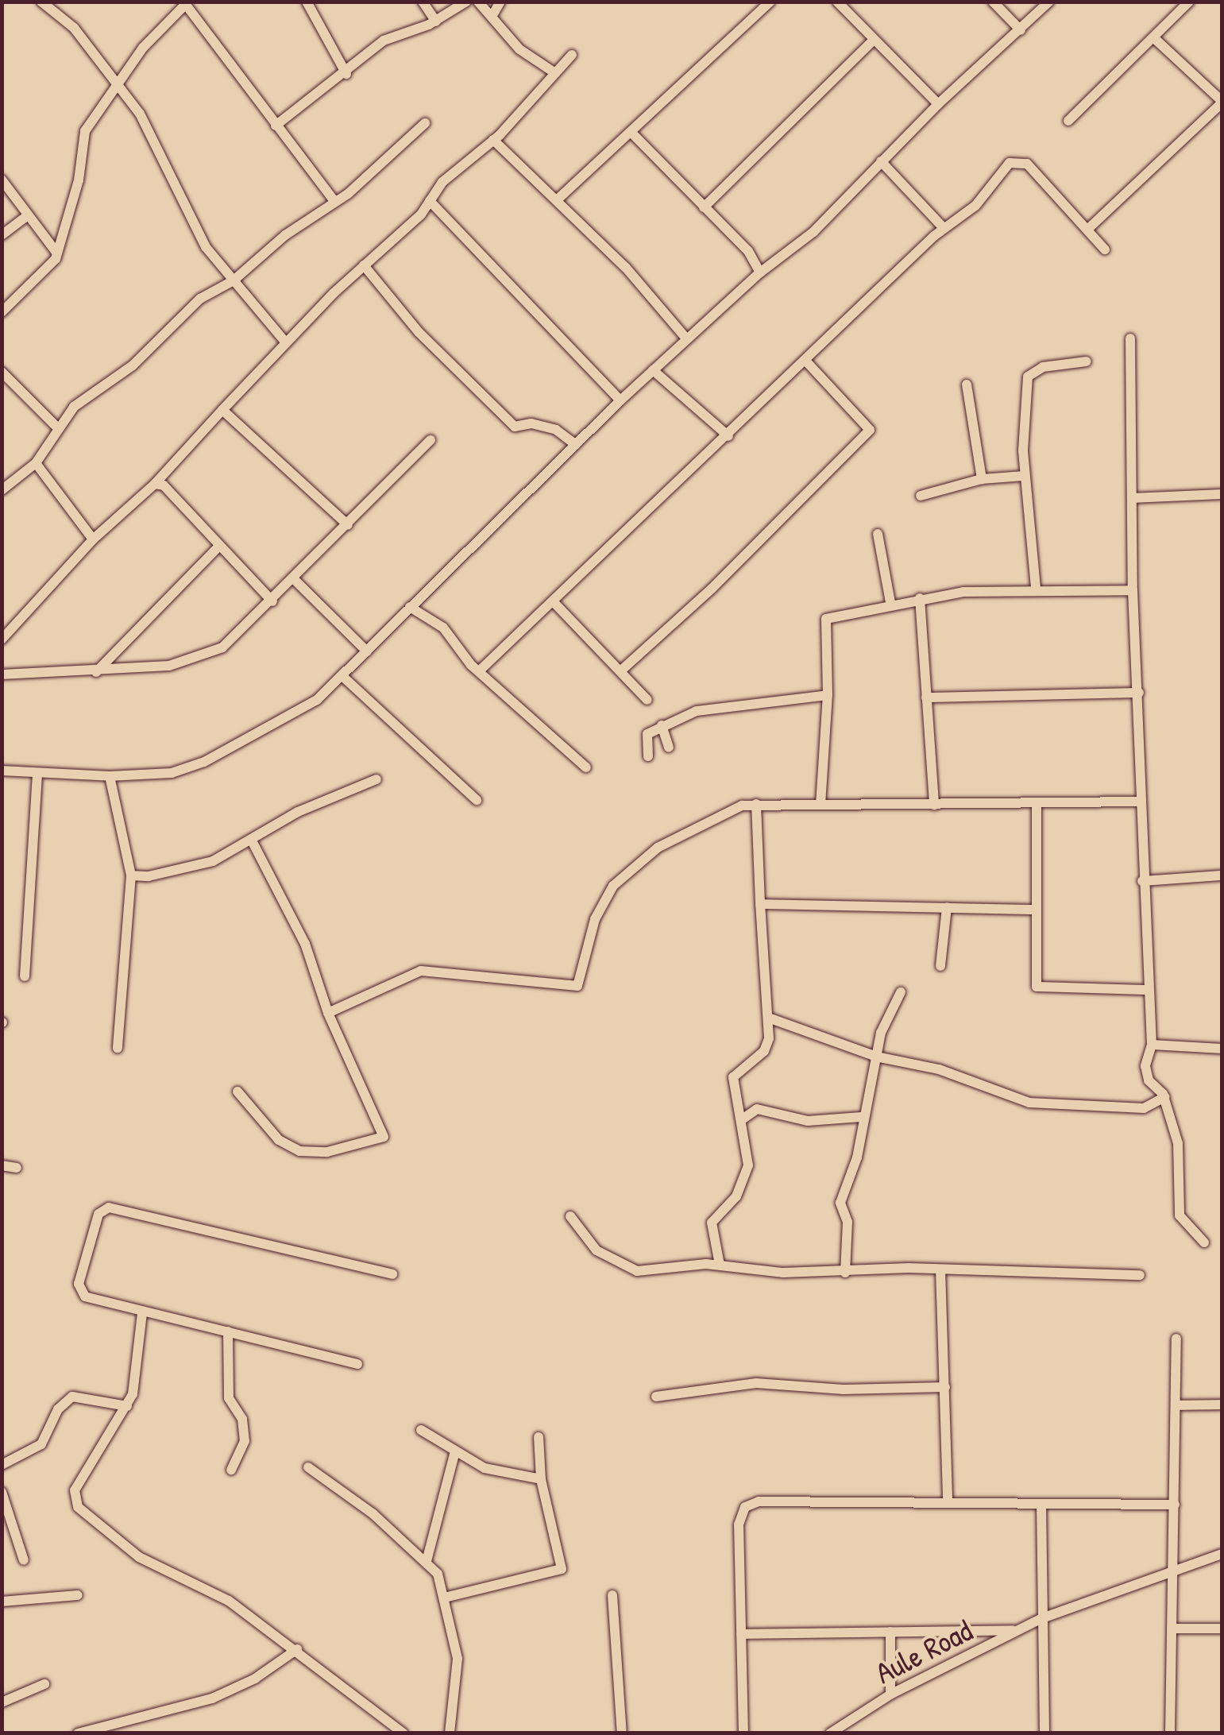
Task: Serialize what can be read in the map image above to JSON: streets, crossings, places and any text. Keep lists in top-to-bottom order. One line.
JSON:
{"streets":{"street":["Aule Road"]}}
